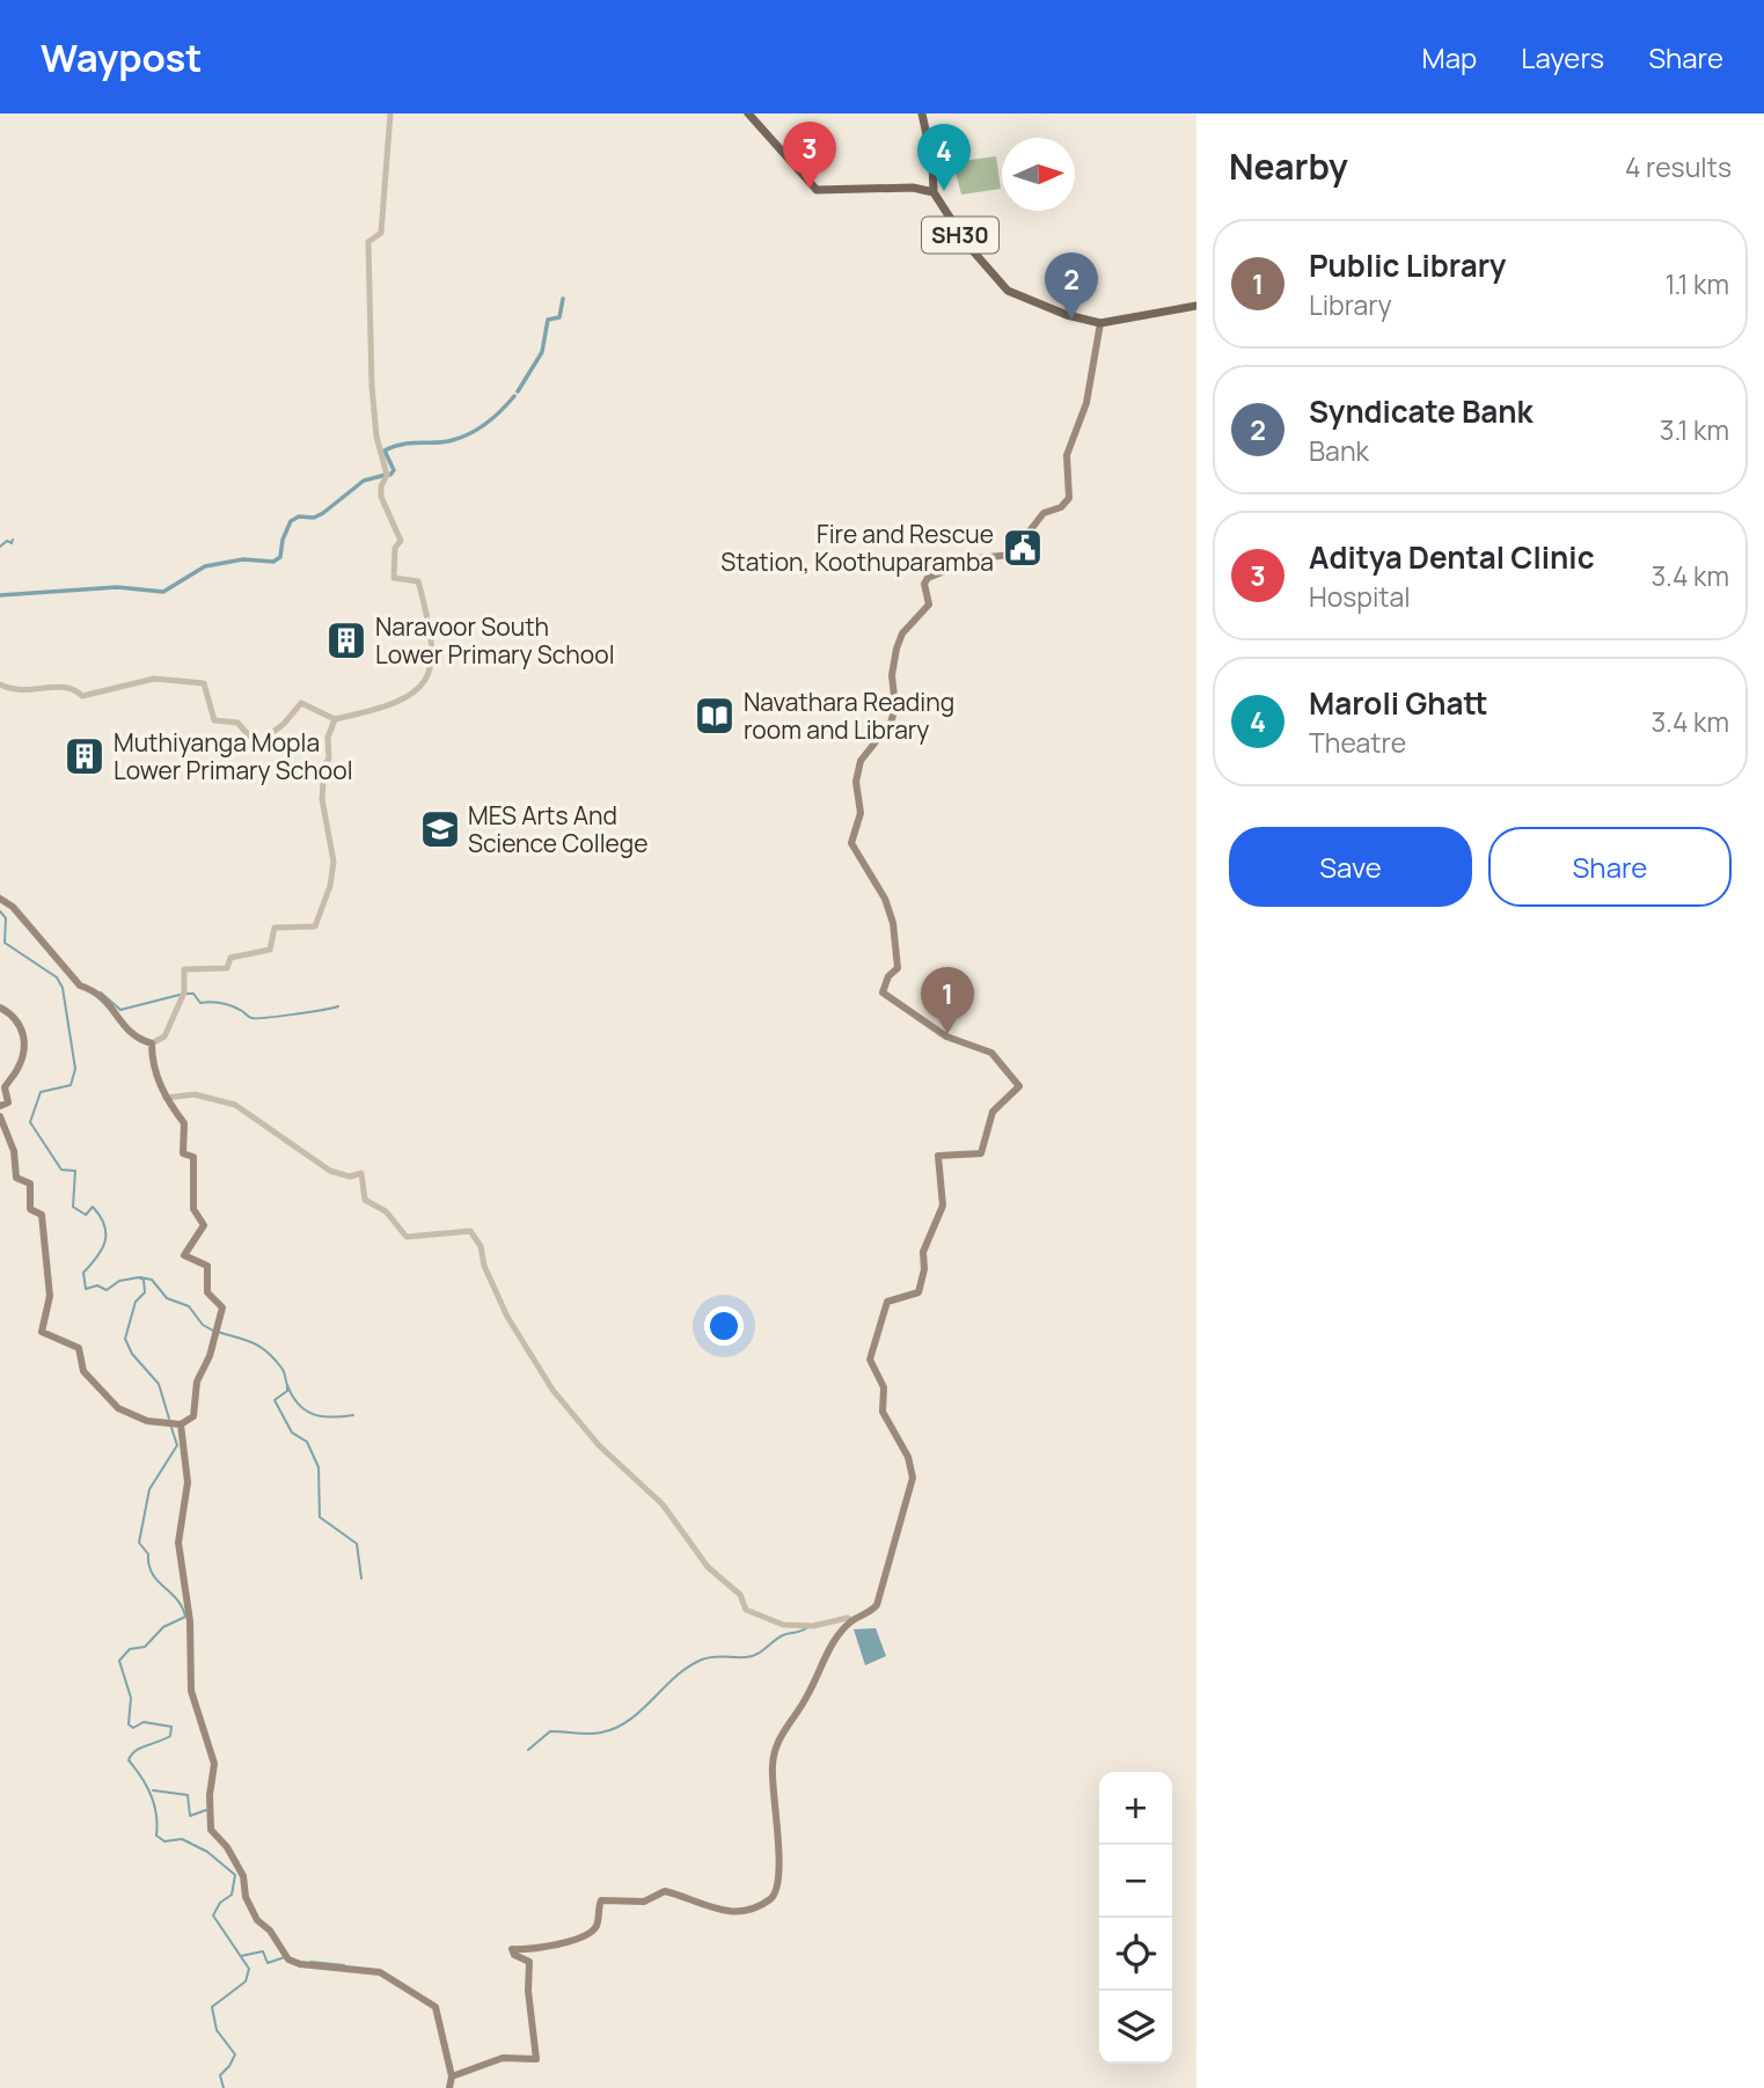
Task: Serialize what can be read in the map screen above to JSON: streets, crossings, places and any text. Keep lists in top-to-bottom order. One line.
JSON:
{"streets":{"main road":["SH30"]},"places":{"public building":["Fire and Rescue Station, Koothuparamba"],"building":["Naravoor South Lower Primary School","Muthiyanga Mopla Lower Primary School"],"library":["Navathara Reading room and Library"],"school or university":["MES Arts And Science College"]},"north":"right","page":{"header":"Waypost","nav":["Map","Layers","Share"],"heading":["Nearby","4 results"],"pins":["3","4","2","1"],"list":[{"mark":"1","name":"Public Library","note":"Library","value":"1.1 km"},{"mark":"2","name":"Syndicate Bank","note":"Bank","value":"3.1 km"},{"mark":"3","name":"Aditya Dental Clinic","note":"Hospital","value":"3.4 km"},{"mark":"4","name":"Maroli Ghatt","note":"Theatre","value":"3.4 km"}],"buttons":["Save","Share"],"map_buttons":["+","−"]}}
